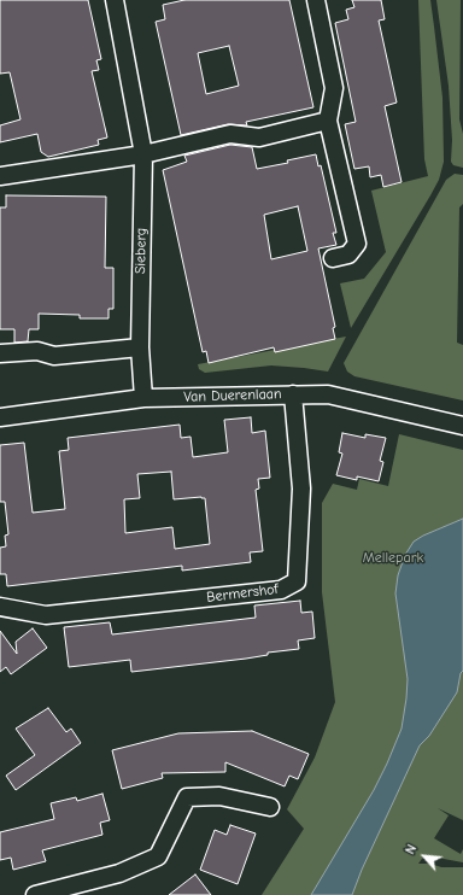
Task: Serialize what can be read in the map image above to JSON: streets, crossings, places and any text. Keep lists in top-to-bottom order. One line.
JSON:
{"streets":{"street":["Sieberg","Van Duerenlaan","Bermershof"]},"crossings":[["Sieberg","Van Duerenlaan"],["Van Duerenlaan","Bermershof"]],"parks":["Mellepark"],"north":"top left"}
